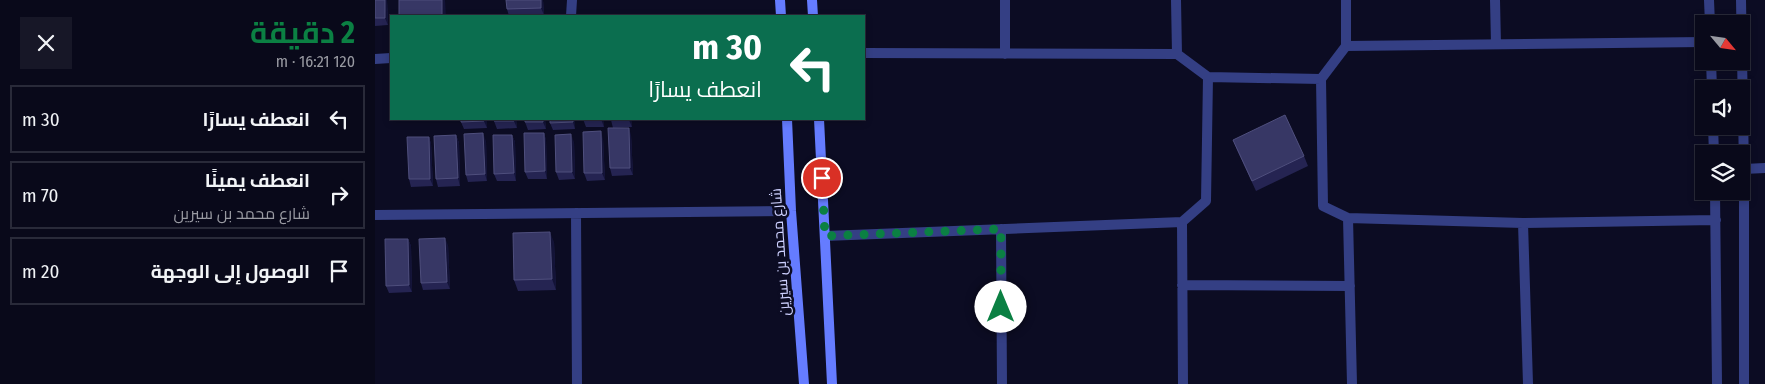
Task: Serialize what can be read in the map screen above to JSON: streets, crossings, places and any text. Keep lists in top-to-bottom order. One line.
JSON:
{"streets":{"street":["شارع محمد بن سيرين"]},"north":"bottom right","page":{"heading":["2 دقيقة","120 m · 16:21"],"turn":["30 m","انعطف يسارًا"],"list":[{"name":"انعطف يسارًا","value":"30 m"},{"name":"انعطف يمينًا","note":"شارع محمد بن سيرين","value":"70 m"},{"name":"الوصول إلى الوجهة","value":"20 m"}]}}
